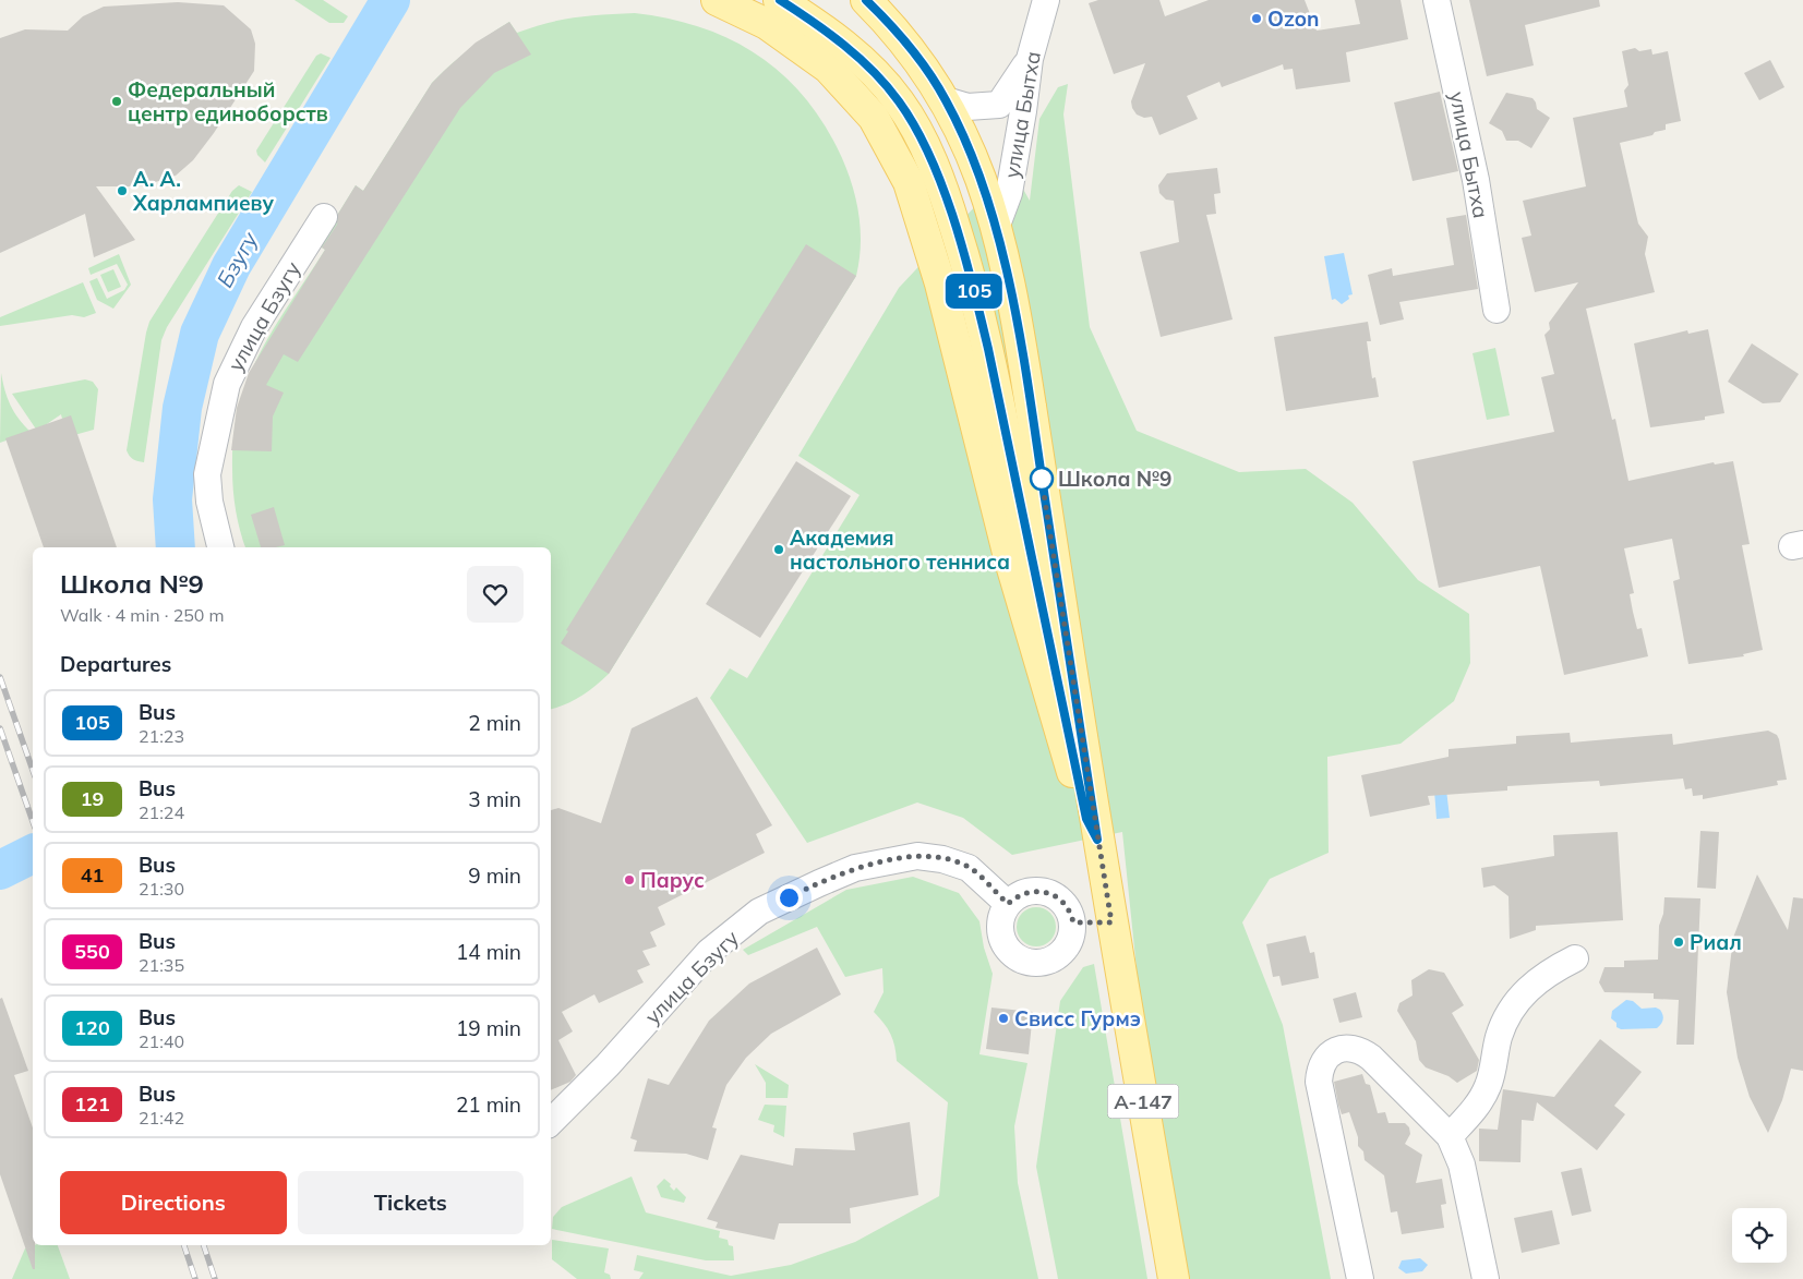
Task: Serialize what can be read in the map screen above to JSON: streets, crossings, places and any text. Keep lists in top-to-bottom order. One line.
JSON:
{"streets":{"main road":["А-147"],"street":["улица Бытха","улица Бзугу"]},"crossings":[["улица Бытха","А-147"]],"water":["Бзугу"],"places":["Ozon","Федеральный центр единоборств","А. А. Харлампиеву","Школа №9","Академия настольного тенниса","Парус","Риал","Свисс Гурмэ"],"lines":["bus line 105"],"page":{"on_map":"105","heading":[["Школа №9","Walk · 4 min · 250 m"],"Departures"],"list":[{"mark":"105","name":"Bus","note":"21:23","value":"2 min"},{"mark":"19","name":"Bus","note":"21:24","value":"3 min"},{"mark":"41","name":"Bus","note":"21:30","value":"9 min"},{"mark":"550","name":"Bus","note":"21:35","value":"14 min"},{"mark":"120","name":"Bus","note":"21:40","value":"19 min"},{"mark":"121","name":"Bus","note":"21:42","value":"21 min"}],"buttons":["Directions","Tickets"]}}
